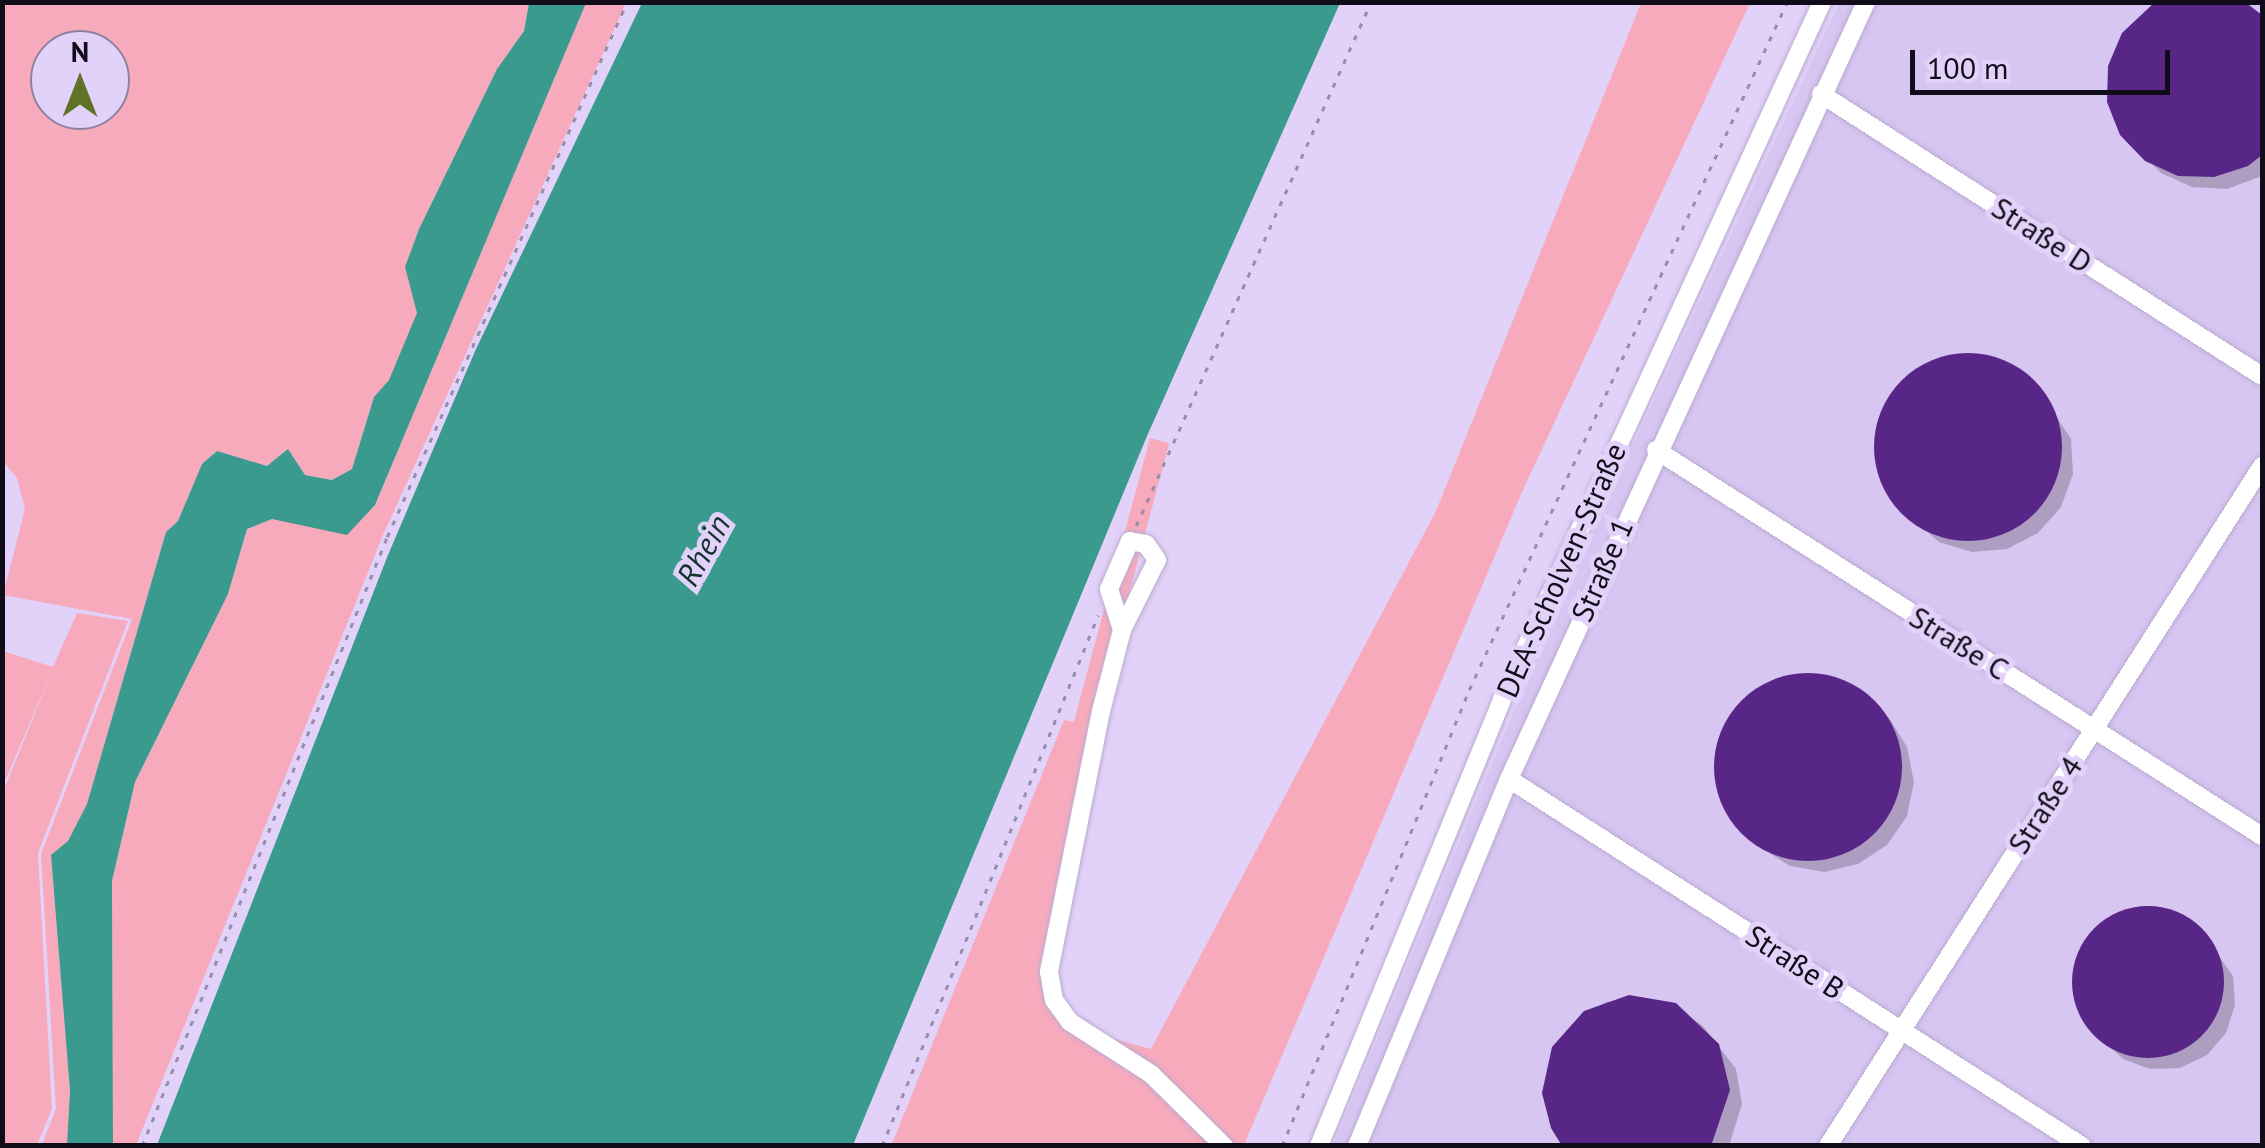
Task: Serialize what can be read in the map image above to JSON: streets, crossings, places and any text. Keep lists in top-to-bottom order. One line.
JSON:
{"streets":{"street":["Straße D","DEA-Scholven-Straße","Straße 1","Straße C","Straße 4","Straße B"]},"crossings":[["Straße D","Straße 1"],["Straße 1","Straße C"],["Straße 1","Straße B"],["Straße C","Straße 4"],["Straße 4","Straße B"]],"water":["Rhein"],"scale_bar":"100 m","north":"top"}
